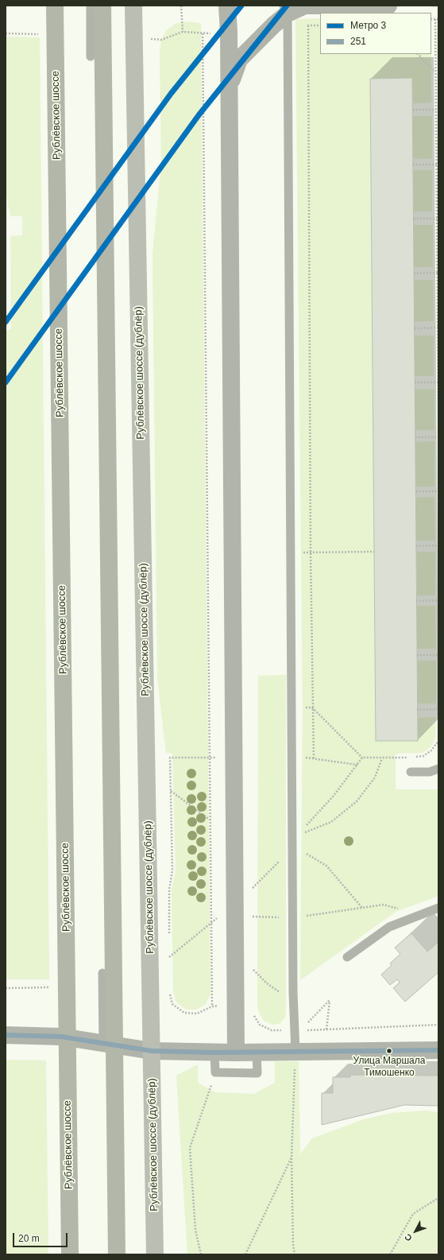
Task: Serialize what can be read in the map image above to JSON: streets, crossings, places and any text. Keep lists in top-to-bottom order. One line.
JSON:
{"streets":{"main road":["Рублёвское шоссе","Рублёвское шоссе (дублёр)"]},"places":["Улица Маршала Тимошенко"],"lines":["metro line 3","transit line 251"],"legend":["Метро 3","251"],"scale_bar":"20 m","north":"bottom left"}
